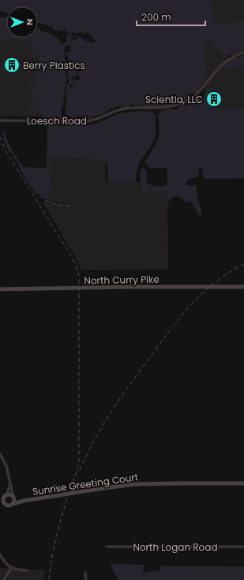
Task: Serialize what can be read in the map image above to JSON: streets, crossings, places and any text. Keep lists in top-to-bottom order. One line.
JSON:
{"streets":{"street":["Loesch Road","North Curry Pike","Sunrise Greeting Court","North Logan Road"]},"places":{"building":["Berry Plastics","Scientia, LLC"]},"scale_bar":"200 m","north":"right"}
